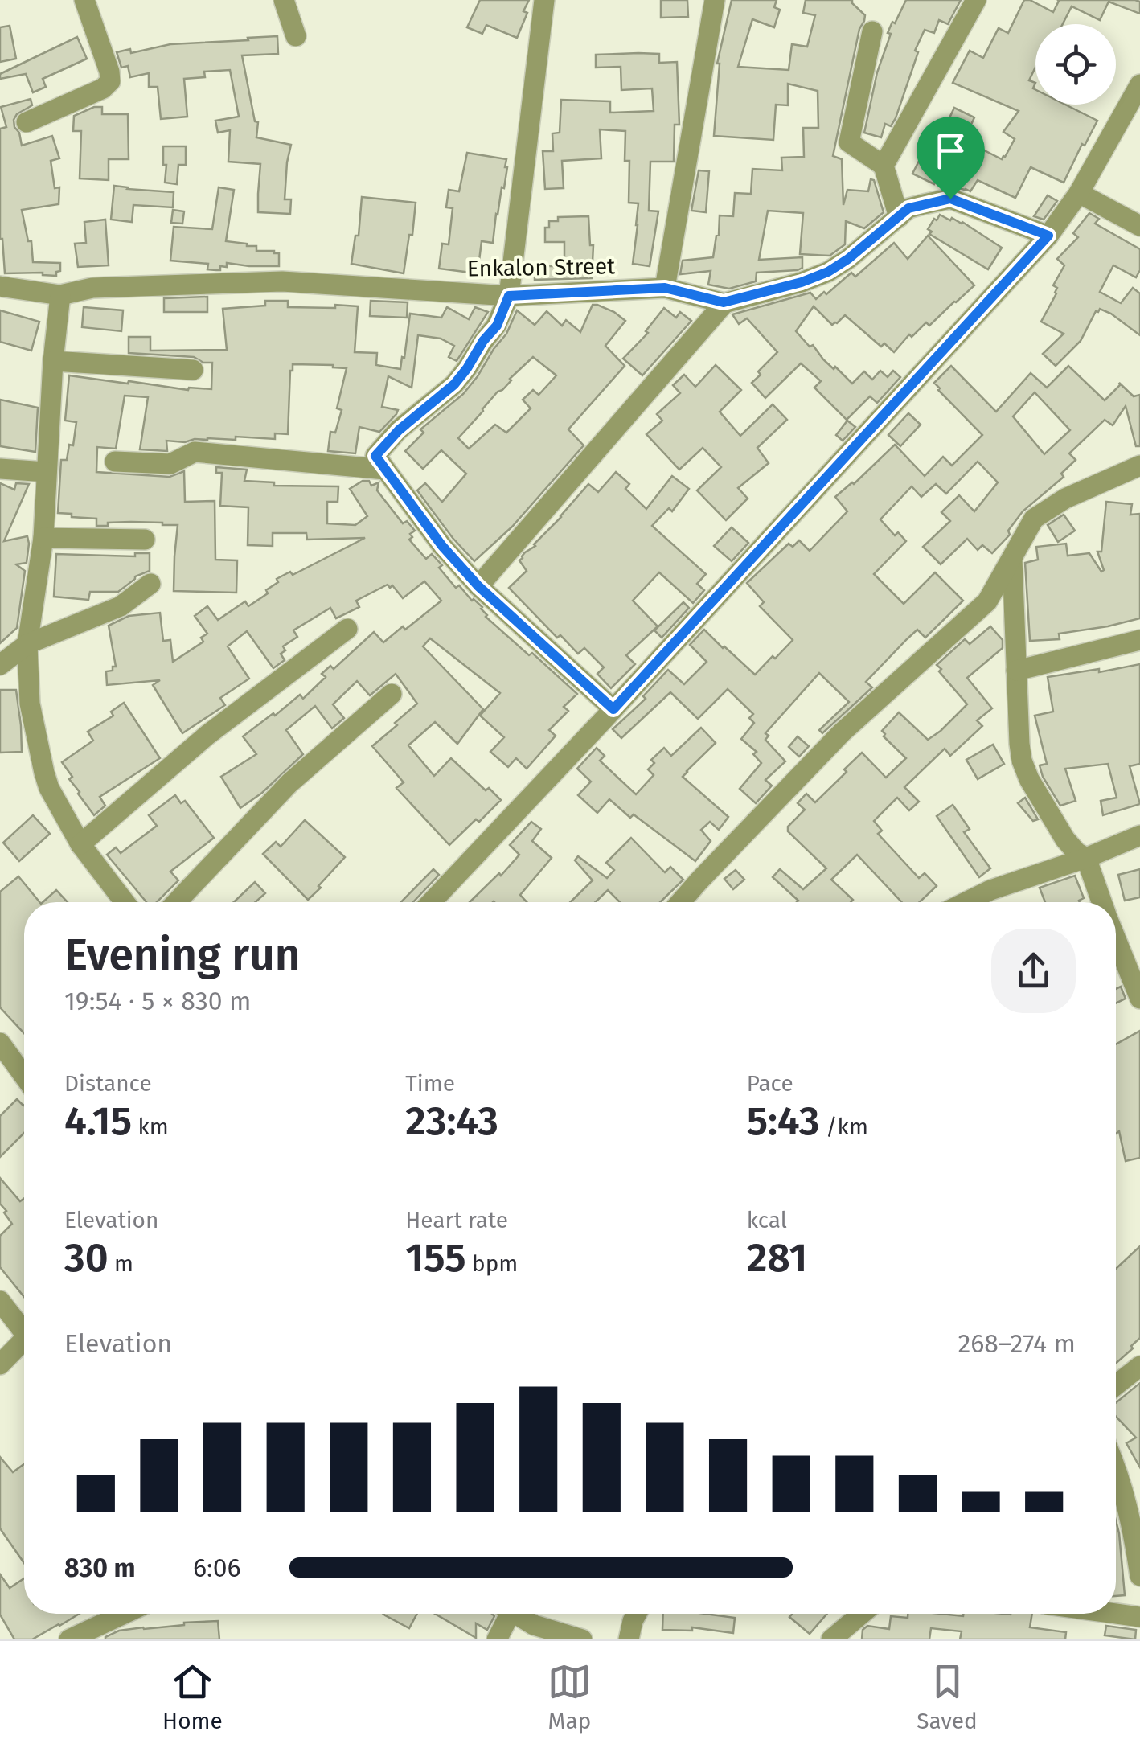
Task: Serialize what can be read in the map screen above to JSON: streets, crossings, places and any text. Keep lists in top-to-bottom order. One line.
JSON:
{"streets":{"street":["Enkalon Street"]},"page":{"heading":["Evening run","19:54 · 5 × 830 m"],"stats":[["Distance","4.15 km"],["Time","23:43"],["Pace","5:43 /km"],["Elevation","30 m"],["Heart rate","155 bpm"],["kcal","281"]],"chart":["Elevation","268–274 m"],"list":[{"name":"830 m","note":"6:06"}],"tabs":["Home","Map","Saved"]}}
